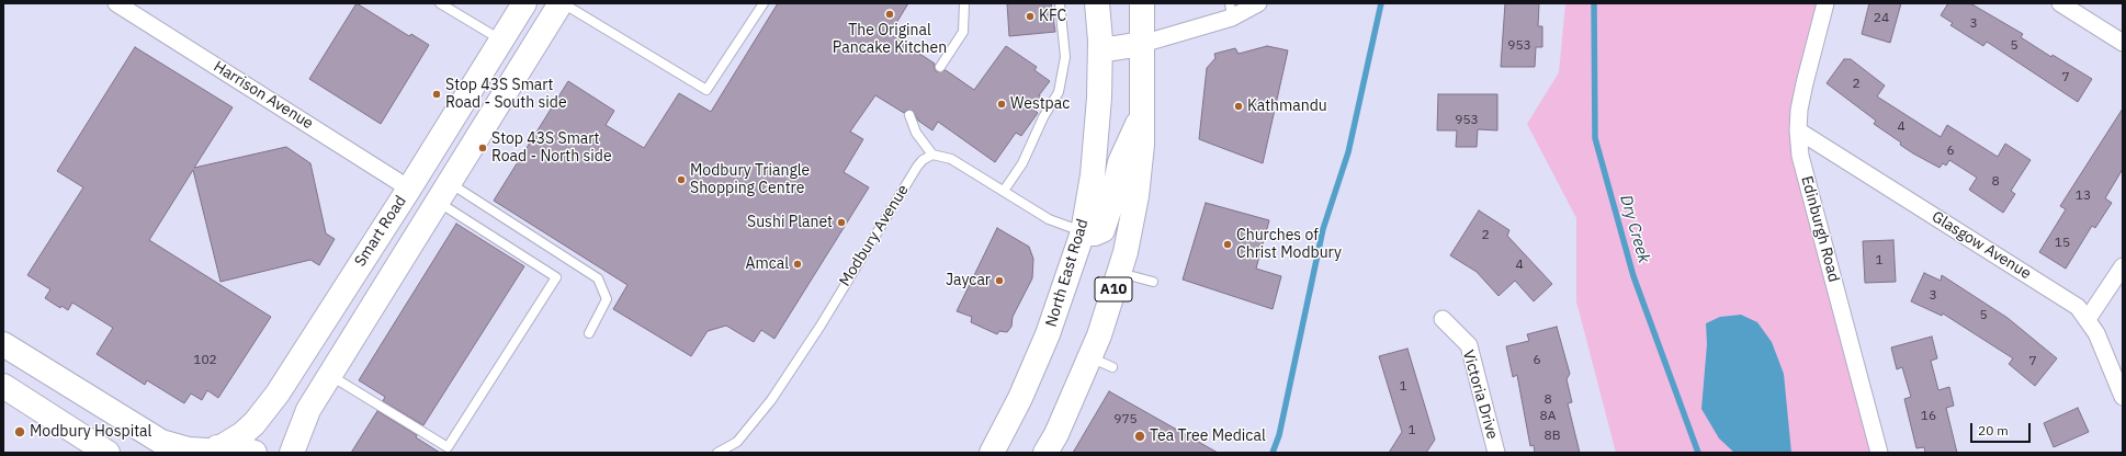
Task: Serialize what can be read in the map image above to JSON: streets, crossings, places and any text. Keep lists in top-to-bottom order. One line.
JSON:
{"streets":{"main road":["Smart Road","North East Road","A10"],"street":["Harrison Avenue","Edinburgh Road","Glasgow Avenue","Victoria Drive"],"lane":["Modbury Avenue"]},"crossings":[["Harrison Avenue","Smart Road"],["Edinburgh Road","Glasgow Avenue"]],"water":["Dry Creek"],"places":["The Original Pancake Kitchen","KFC","Stop 43S Smart Road - South side","Westpac","Kathmandu","Stop 43S Smart Road - North side","Modbury Triangle Shopping Centre","Sushi Planet","Churches of Christ Modbury","Amcal","Jaycar","Modbury Hospital","Tea Tree Medical"],"house_numbers":["24","3","953","5","7","2","953","4","6","8","13","2","15","1","4","3","5","102","6","7","1","8","8A","16","975","1","8B"],"scale_bar":"20 m"}
